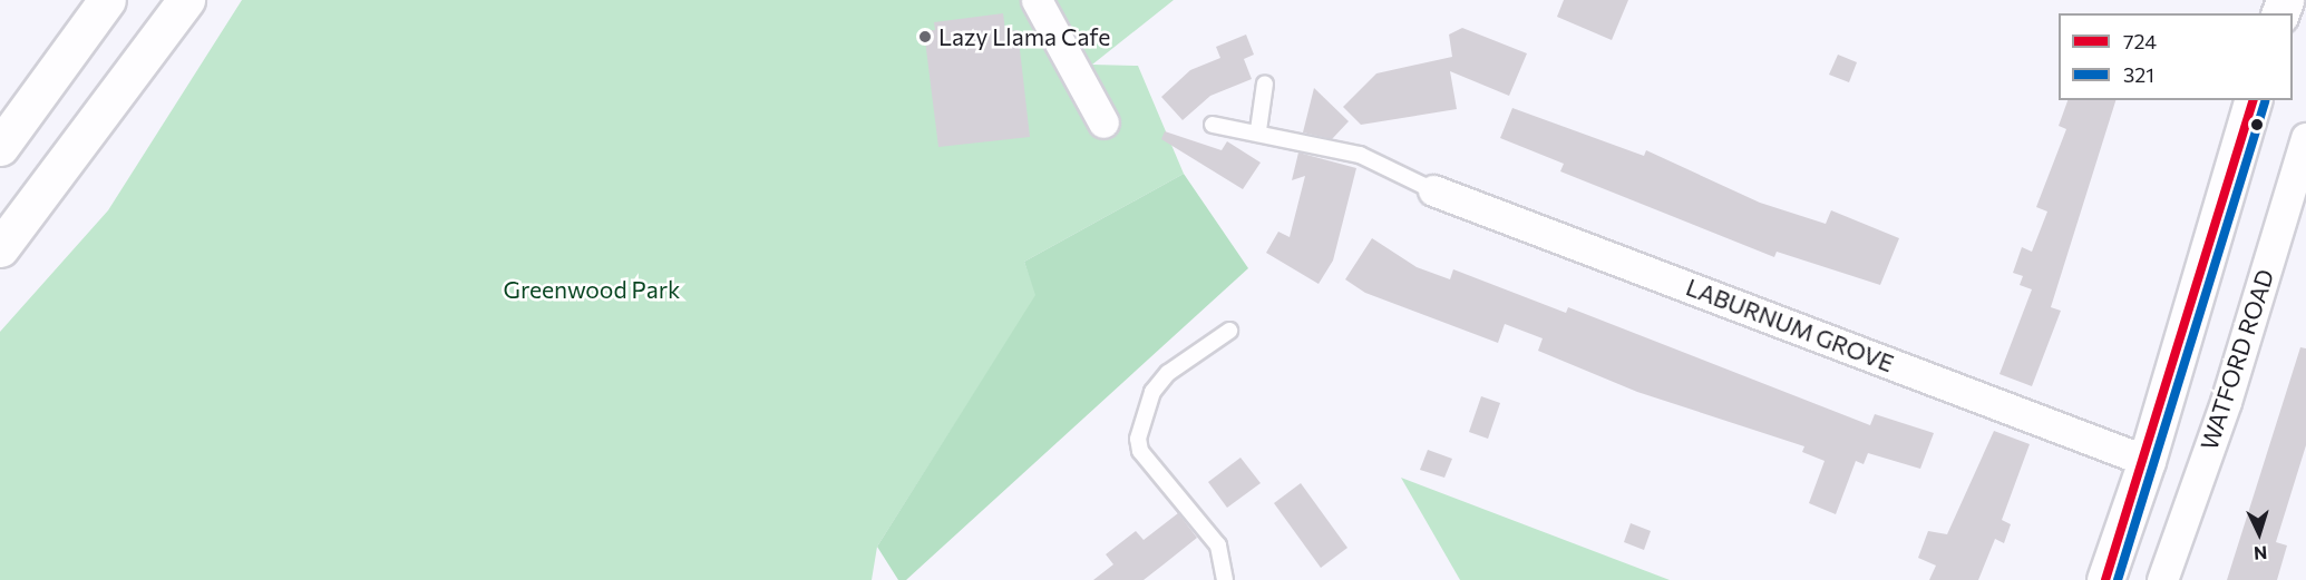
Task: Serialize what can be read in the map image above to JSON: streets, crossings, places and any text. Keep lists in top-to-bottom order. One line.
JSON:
{"streets":{"street":["LABURNUM GROVE","WATFORD ROAD"]},"parks":["Greenwood Park"],"places":["Lazy Llama Cafe"],"lines":["transit line 724","transit line 321"],"legend":["724","321"],"north":"bottom"}
